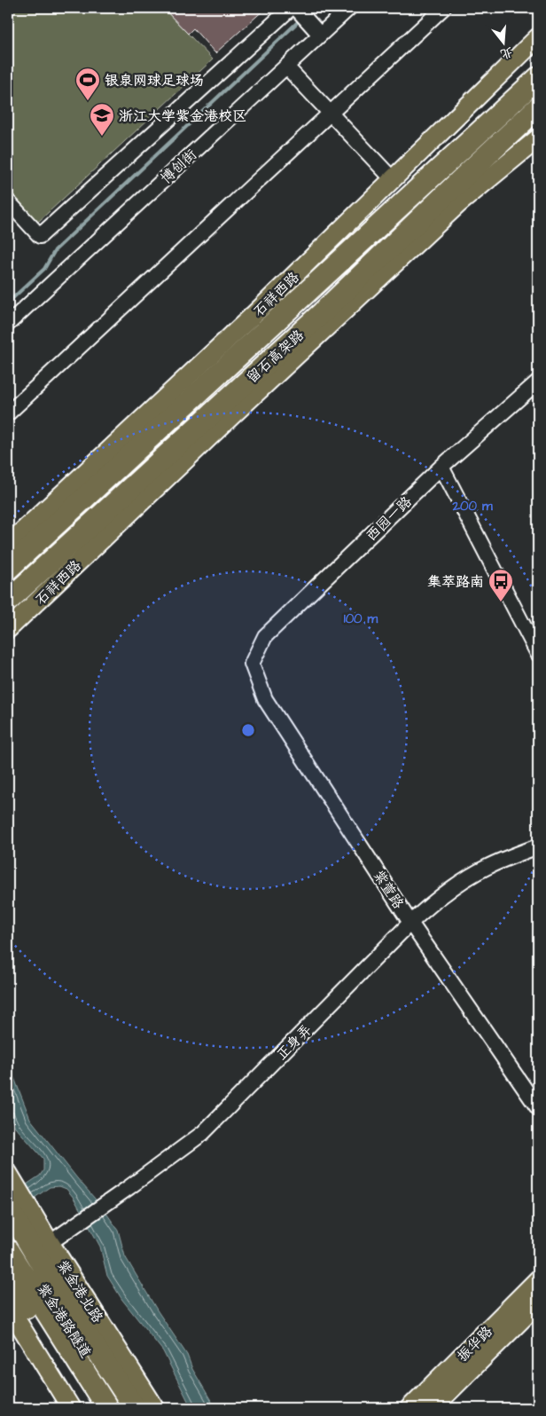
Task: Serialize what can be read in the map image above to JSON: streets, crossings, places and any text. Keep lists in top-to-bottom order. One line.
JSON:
{"streets":{"highway":["留石高架路","紫金港路隧道"],"main road":["石祥西路","紫金港北路","振华路"],"street":["博创街","西园一路","紫萱路","正身弄"]},"crossings":[["西园一路","紫萱路"],["紫萱路","正身弄"],["正身弄","紫金港北路"]],"places":{"sports":["银泉网球足球场"],"school or university":["浙江大学紫金港校区"],"bus stop":["集萃路南"]},"north":"bottom","rings":["200 m","100 m"]}
